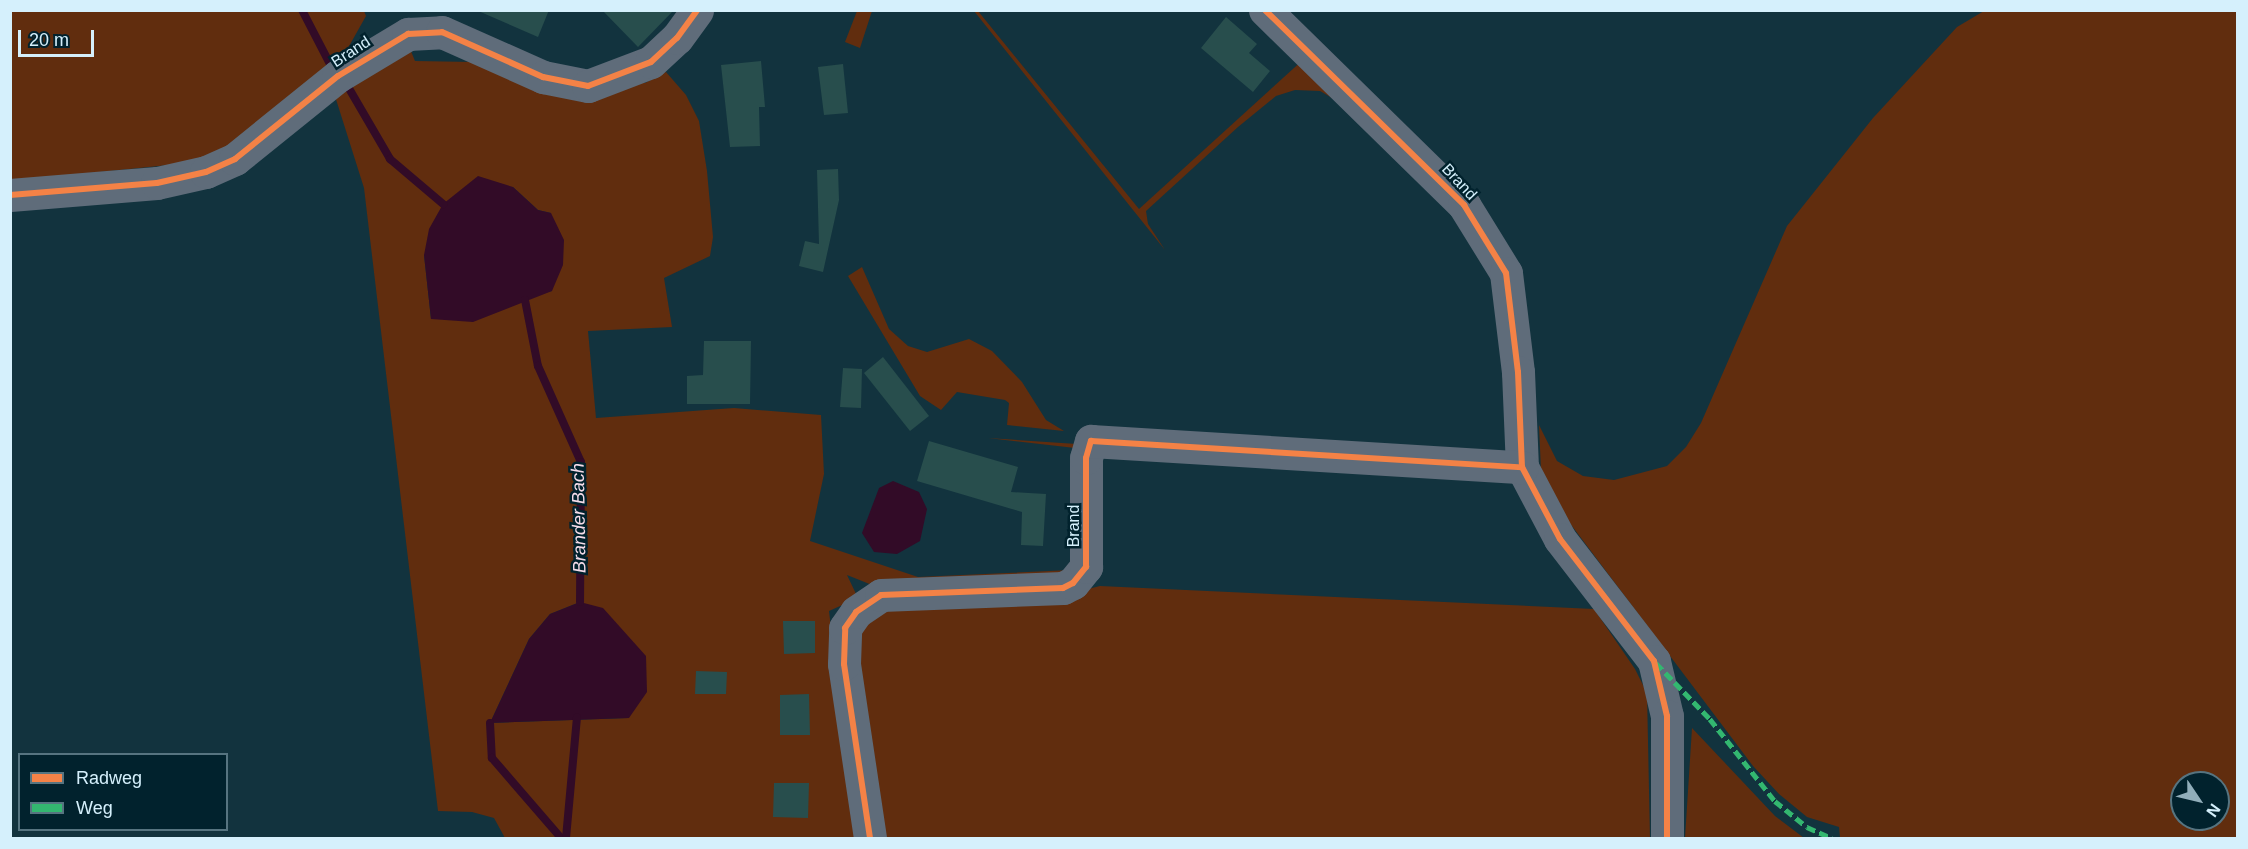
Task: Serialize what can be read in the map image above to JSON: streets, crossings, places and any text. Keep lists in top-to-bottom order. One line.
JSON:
{"streets":{"street":["Brand"]},"water":["Brander Bach"],"legend":["Radweg","Weg"],"scale_bar":"20 m","north":"bottom right"}
